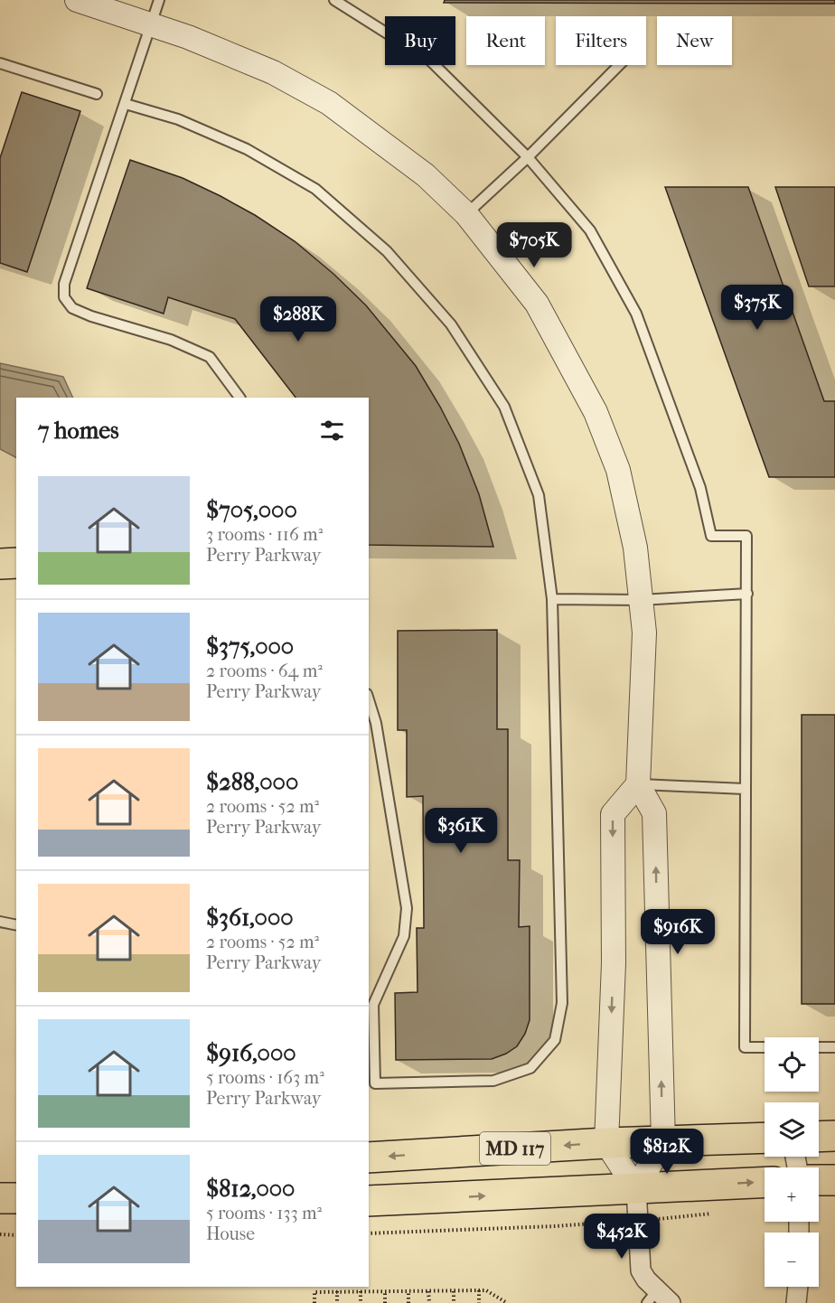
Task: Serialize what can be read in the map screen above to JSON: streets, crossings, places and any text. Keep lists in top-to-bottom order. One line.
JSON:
{"streets":{"main road":["MD 117"]},"page":{"chip":["Buy","Rent","Filters","New"],"price":["$705K","$375K","$288K","$361K","$916K","$812K","$452K"],"heading":"7 homes","list":[{"name":"$705,000","note":"3 rooms · 116 m² · Perry Parkway"},{"name":"$375,000","note":"2 rooms · 64 m² · Perry Parkway"},{"name":"$288,000","note":"2 rooms · 52 m² · Perry Parkway"},{"name":"$361,000","note":"2 rooms · 52 m² · Perry Parkway"},{"name":"$916,000","note":"5 rooms · 163 m² · Perry Parkway"},{"name":"$812,000","note":"5 rooms · 133 m² · House"}],"map_buttons":["+","−"]}}
